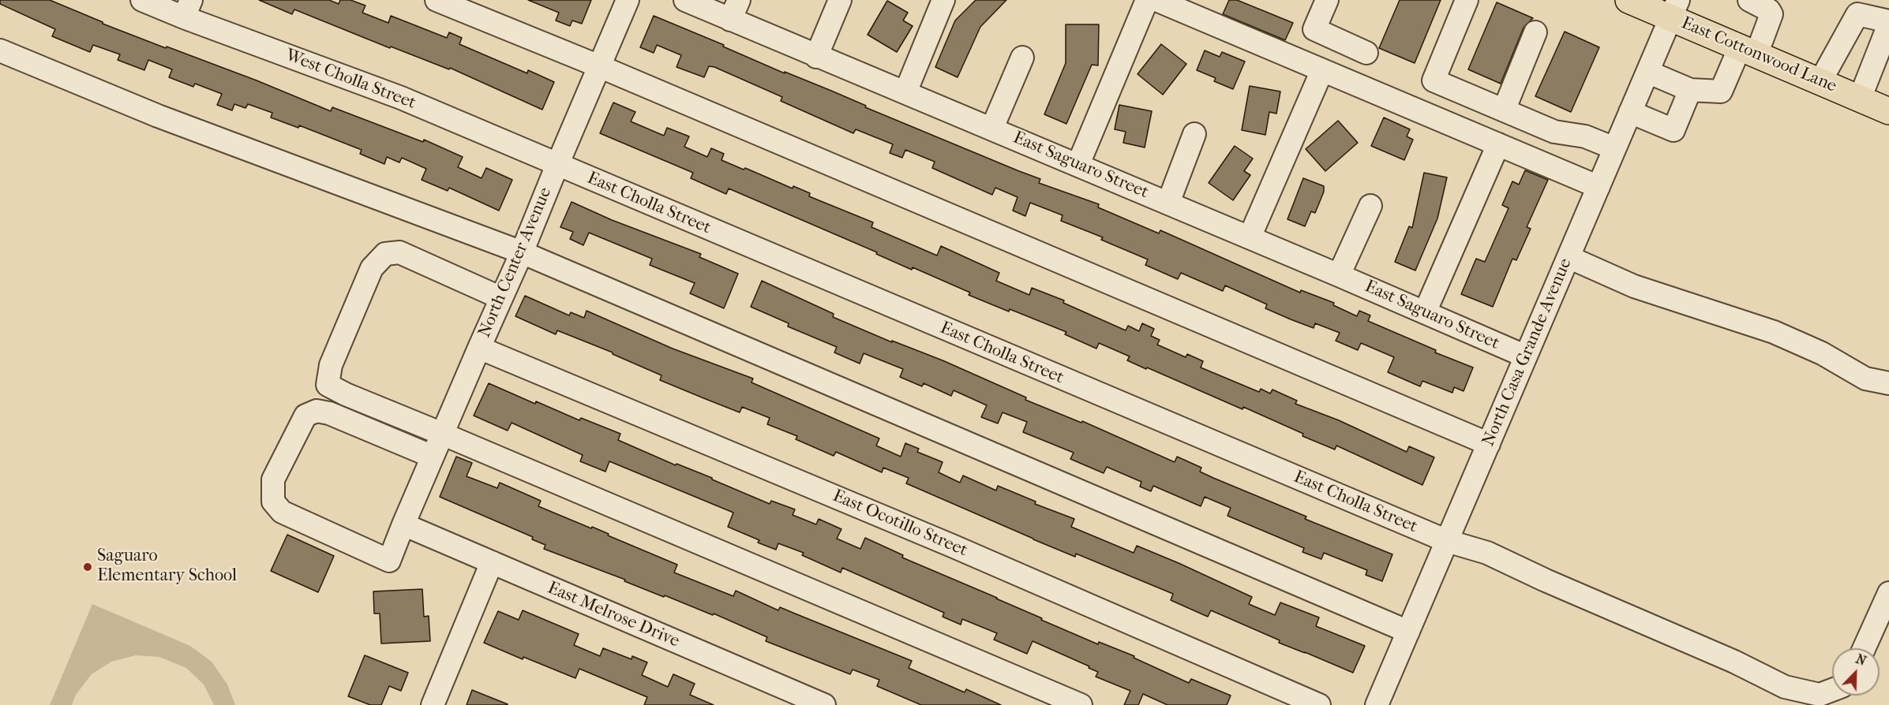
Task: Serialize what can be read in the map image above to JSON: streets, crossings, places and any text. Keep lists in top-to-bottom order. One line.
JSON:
{"streets":{"main road":["East Cottonwood Lane"],"street":["West Cholla Street","East Saguaro Street","East Cholla Street","North Center Avenue","North Casa Grande Avenue","East Ocotillo Street","East Melrose Drive"]},"crossings":[["East Cottonwood Lane","North Casa Grande Avenue"],["West Cholla Street","East Cholla Street"],["West Cholla Street","North Center Avenue"],["East Saguaro Street","North Casa Grande Avenue"],["East Cholla Street","North Center Avenue"],["East Cholla Street","North Casa Grande Avenue"],["North Center Avenue","East Ocotillo Street"],["North Center Avenue","East Melrose Drive"]],"places":["Saguaro Elementary School"],"north":"top right"}
